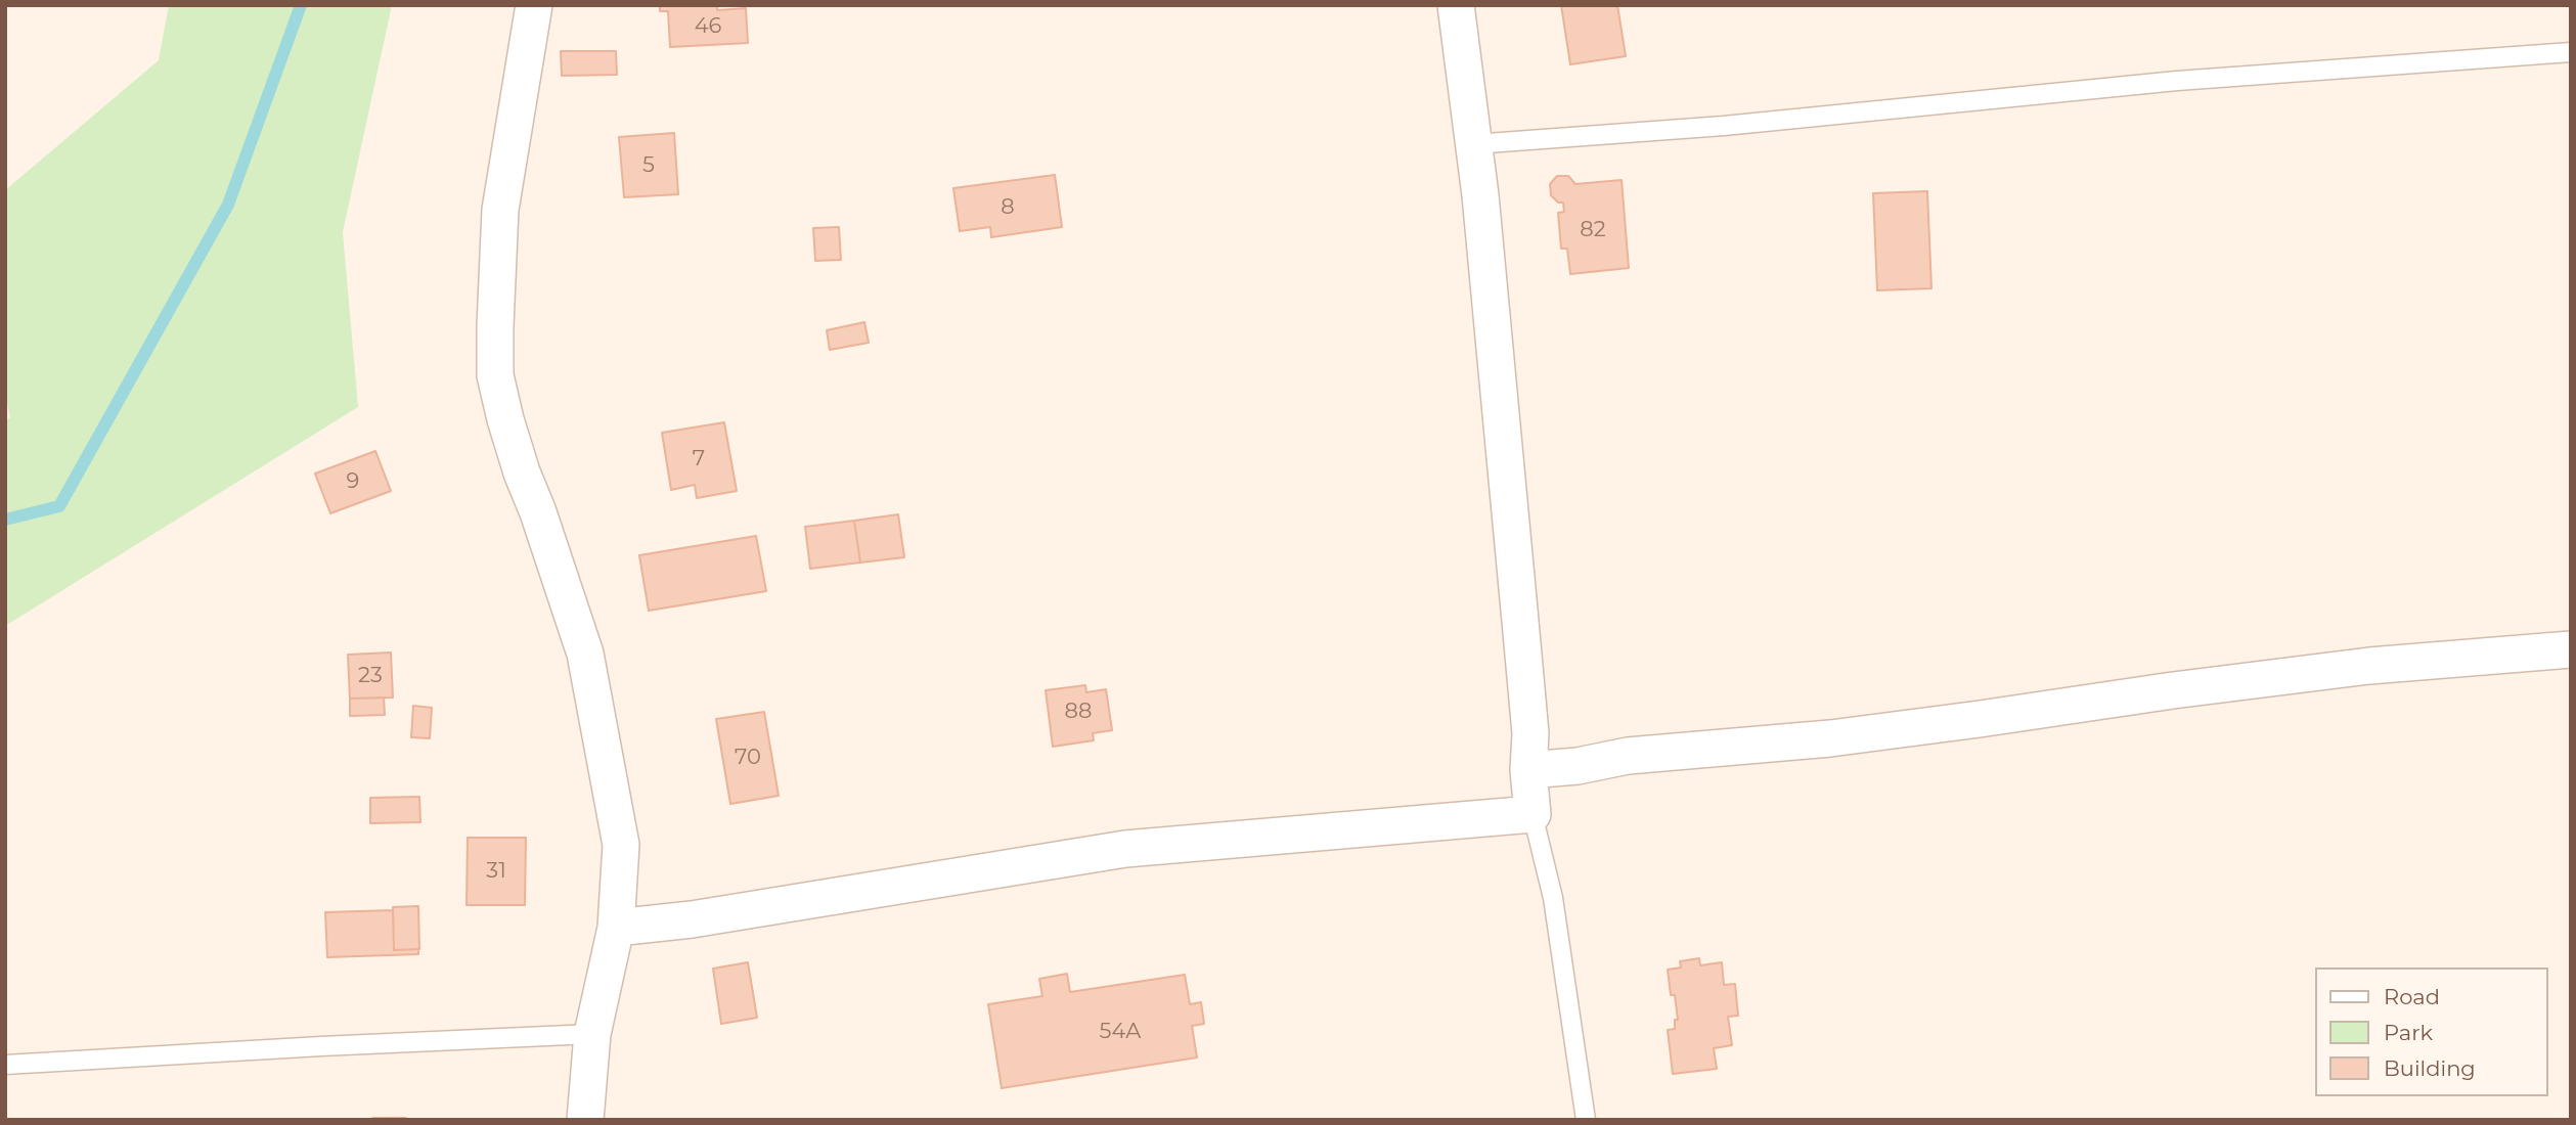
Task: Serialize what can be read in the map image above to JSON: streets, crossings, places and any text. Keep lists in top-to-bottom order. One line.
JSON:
{"house_numbers":["46","5","8","82","7","9","23","88","70","31","54A"],"legend":["Road","Park","Building"]}
